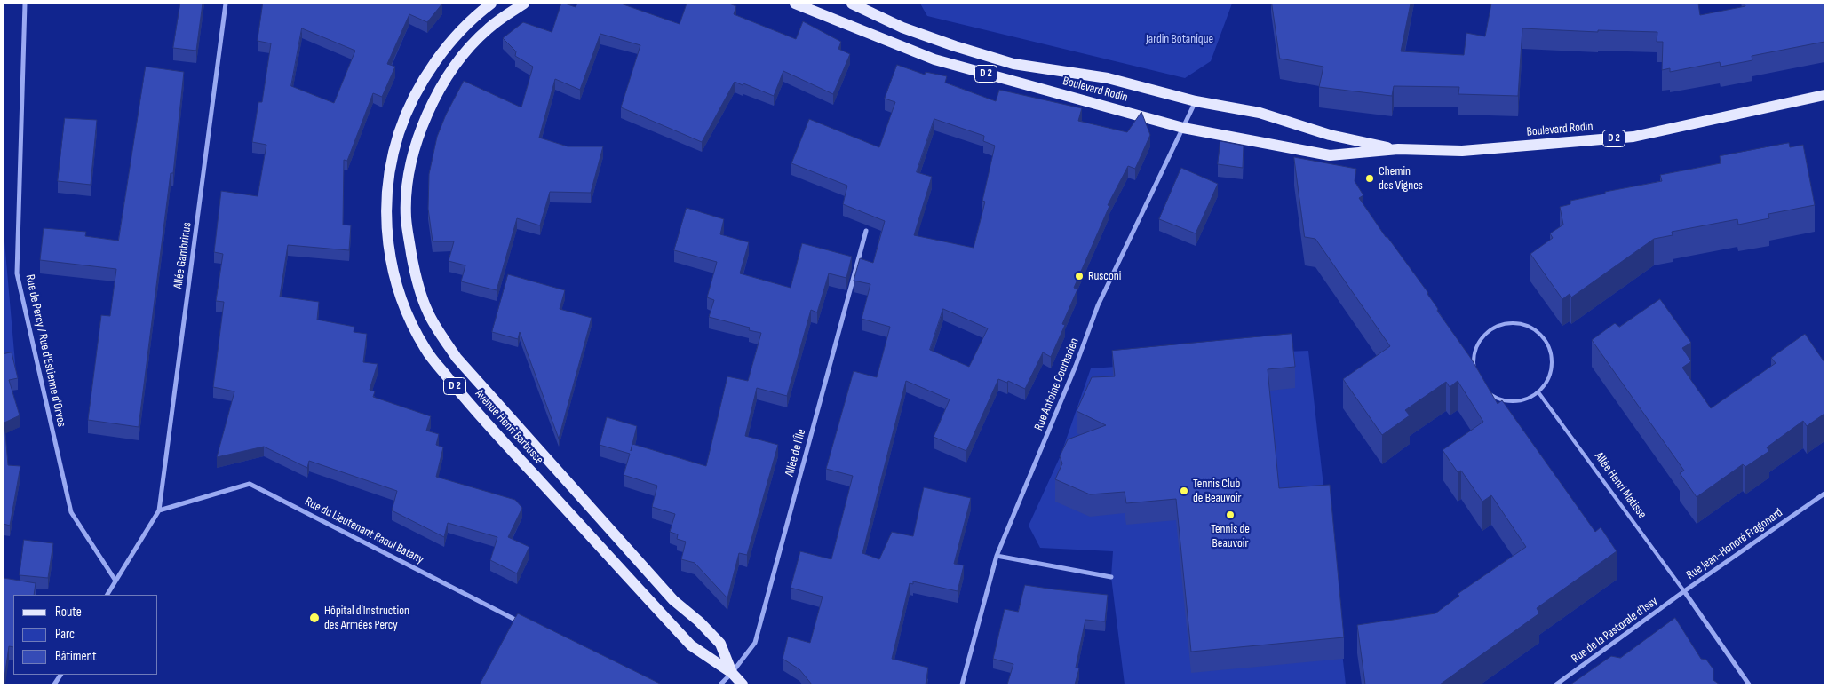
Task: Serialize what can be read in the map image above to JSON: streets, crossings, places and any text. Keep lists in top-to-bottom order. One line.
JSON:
{"streets":{"main road":["D 2","Boulevard Rodin","Avenue Henri Barbusse"],"street":["Allée Gambrinus","Rue de Percy / Rue d'Estienne d'Orves","Rue Antoine Courbarien","Allée de l'Île","Rue du Lieutenant Raoul Batany","Rue Jean-Honoré Fragonard","Rue de la Pastorale d'Issy"],"lane":["Allée Henri Matisse"]},"crossings":[["Boulevard Rodin","Rue Antoine Courbarien"],["Allée Gambrinus","Rue du Lieutenant Raoul Batany"],["Avenue Henri Barbusse","Allée de l'Île"],["Allée Henri Matisse","Rue Jean-Honoré Fragonard"],["Allée Henri Matisse","Rue de la Pastorale d'Issy"],["Rue Jean-Honoré Fragonard","Rue de la Pastorale d'Issy"]],"parks":["Jardin Botanique"],"places":["Chemin des Vignes","Rusconi","Tennis Club de Beauvoir","Tennis de Beauvoir","Hôpital d'Instruction des Armées Percy"],"legend":["Route","Parc","Bâtiment"]}
